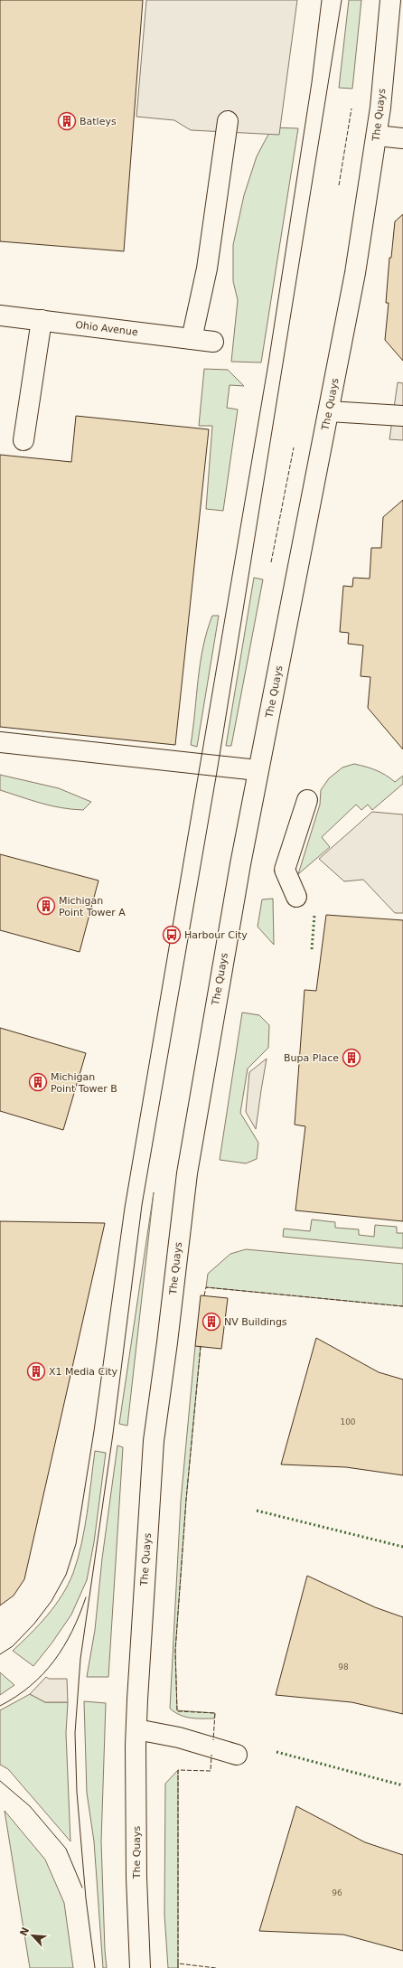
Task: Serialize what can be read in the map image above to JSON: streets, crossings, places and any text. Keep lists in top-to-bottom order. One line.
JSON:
{"streets":{"street":["The Quays","Ohio Avenue"]},"places":{"building":["Batleys","Michigan Point Tower A","Bupa Place","Michigan Point Tower B","NV Buildings","X1 Media City"],"bus stop":["Harbour City"]},"house_numbers":["100","98","96"],"north":"top left"}
